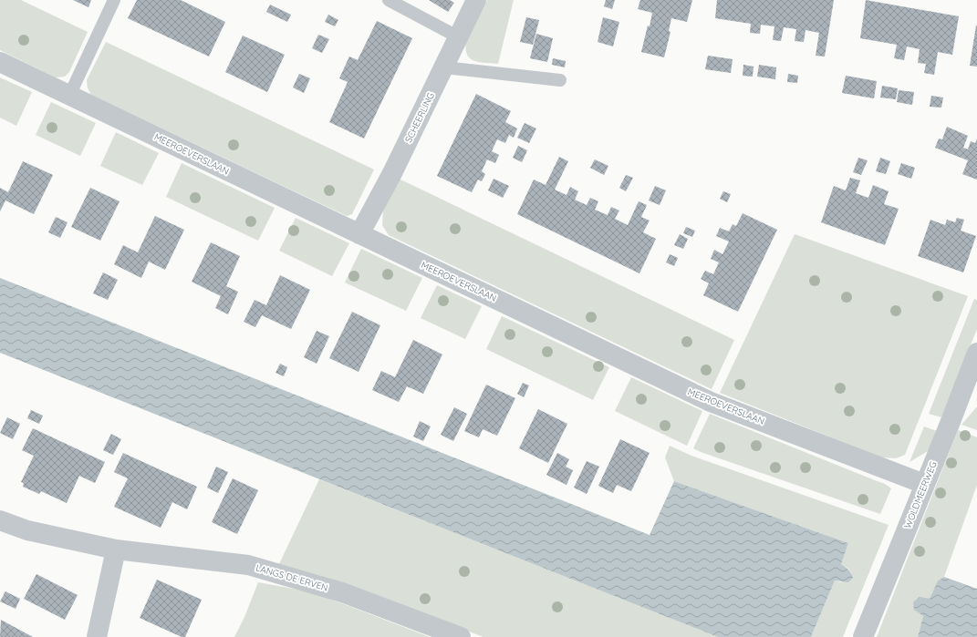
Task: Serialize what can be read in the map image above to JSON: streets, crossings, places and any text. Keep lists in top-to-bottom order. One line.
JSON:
{"streets":{"street":["SCHEERLING","MEEROEVERSLAAN","WOLDMEERWEG","LANGS DE ERVEN"]},"crossings":[["SCHEERLING","MEEROEVERSLAAN"],["MEEROEVERSLAAN","WOLDMEERWEG"]]}
